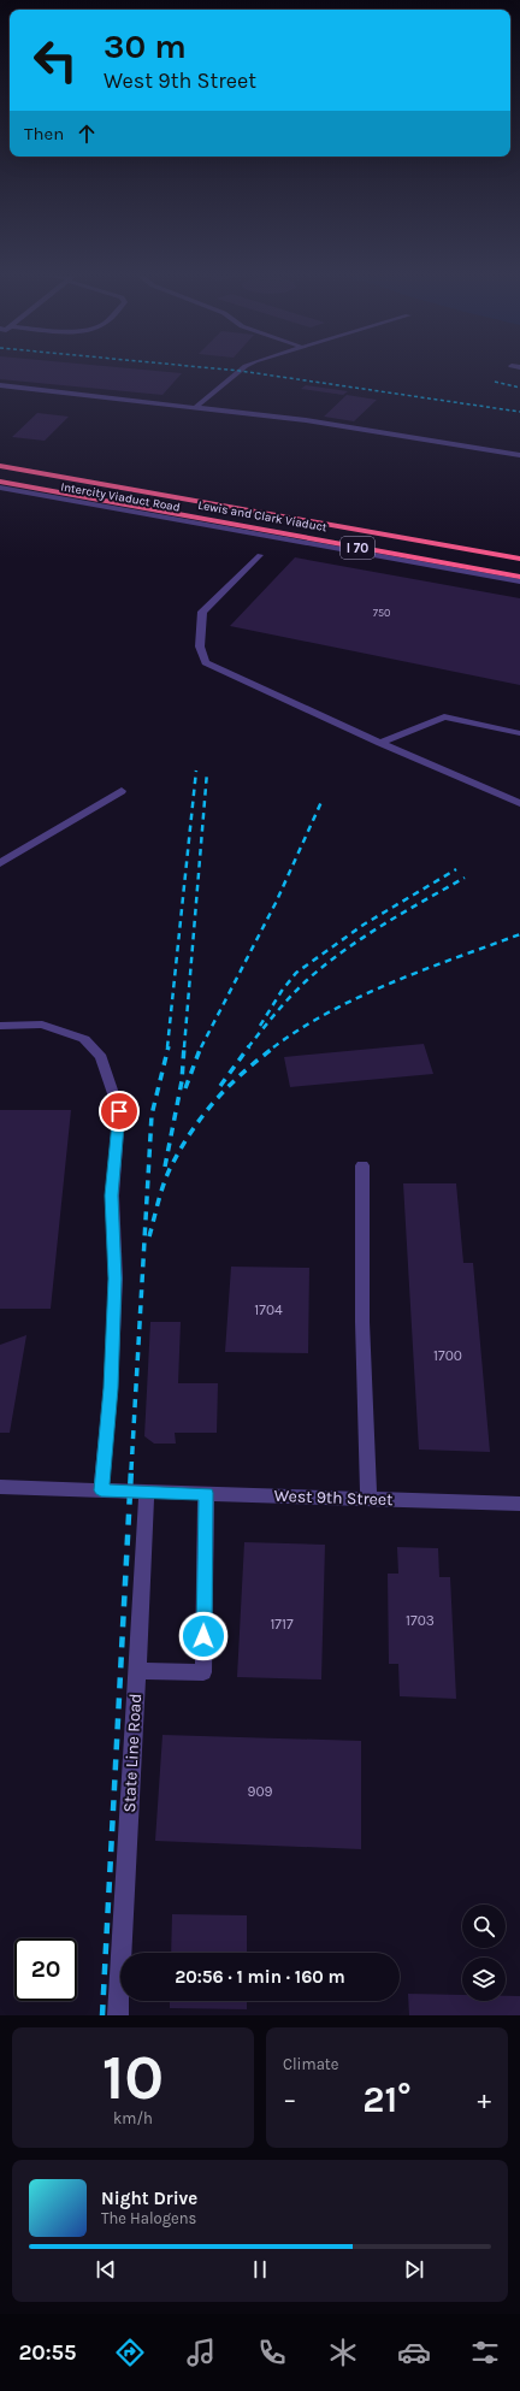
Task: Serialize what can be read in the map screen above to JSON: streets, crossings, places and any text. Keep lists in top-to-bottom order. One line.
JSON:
{"streets":{"highway":["Lewis and Clark Viaduct","I 70"],"street":["Intercity Viaduct Road","West 9th Street","State Line Road"]},"crossings":[["West 9th Street","State Line Road"]],"house_numbers":["750","1704","1700","1703","1717","909"],"page":{"turn":["30 m","West 9th Street"],"then":"Then","limit":"20","trip":"20:56 · 1 min · 160 m","tile":[["10","km/h"],"Climate"],"heat":["−","21°","+"],"song":["Night Drive","The Halogens"],"tabs":"20:55"}}
